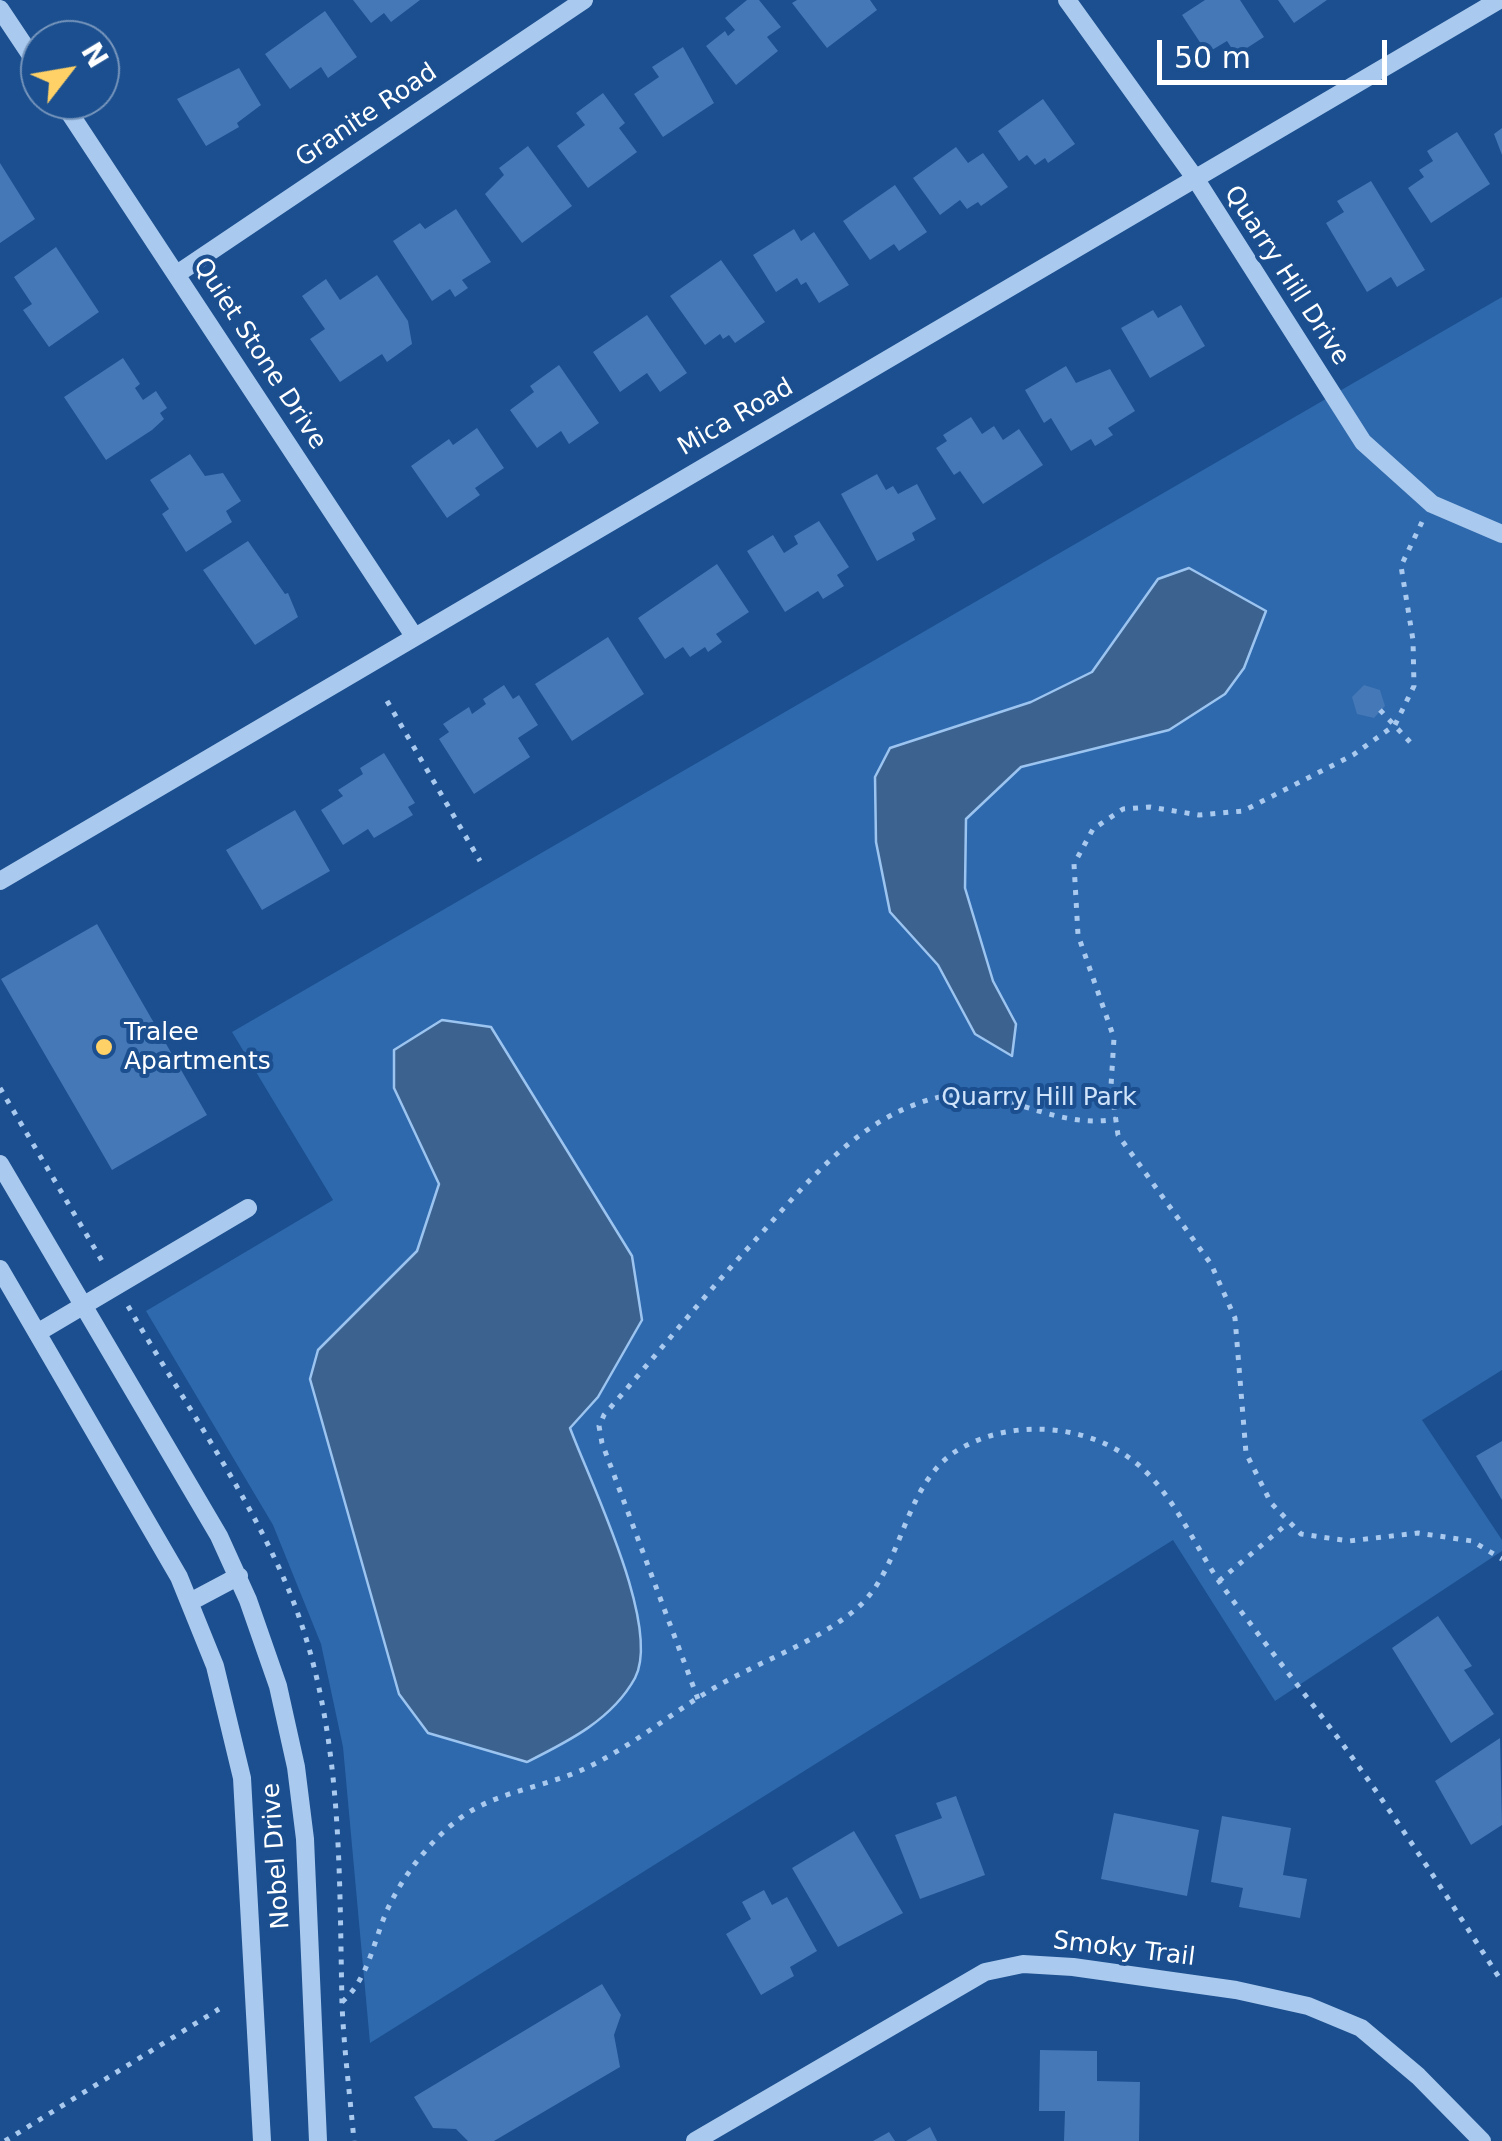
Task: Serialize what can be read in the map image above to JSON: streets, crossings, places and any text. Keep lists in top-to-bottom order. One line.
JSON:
{"streets":{"street":["Granite Road","Quarry Hill Drive","Quiet Stone Drive","Mica Road","Nobel Drive","Smoky Trail"]},"crossings":[["Granite Road","Quiet Stone Drive"],["Quarry Hill Drive","Mica Road"],["Quiet Stone Drive","Mica Road"]],"parks":["Quarry Hill Park"],"places":["Tralee Apartments"],"scale_bar":"50 m","north":"top right"}
